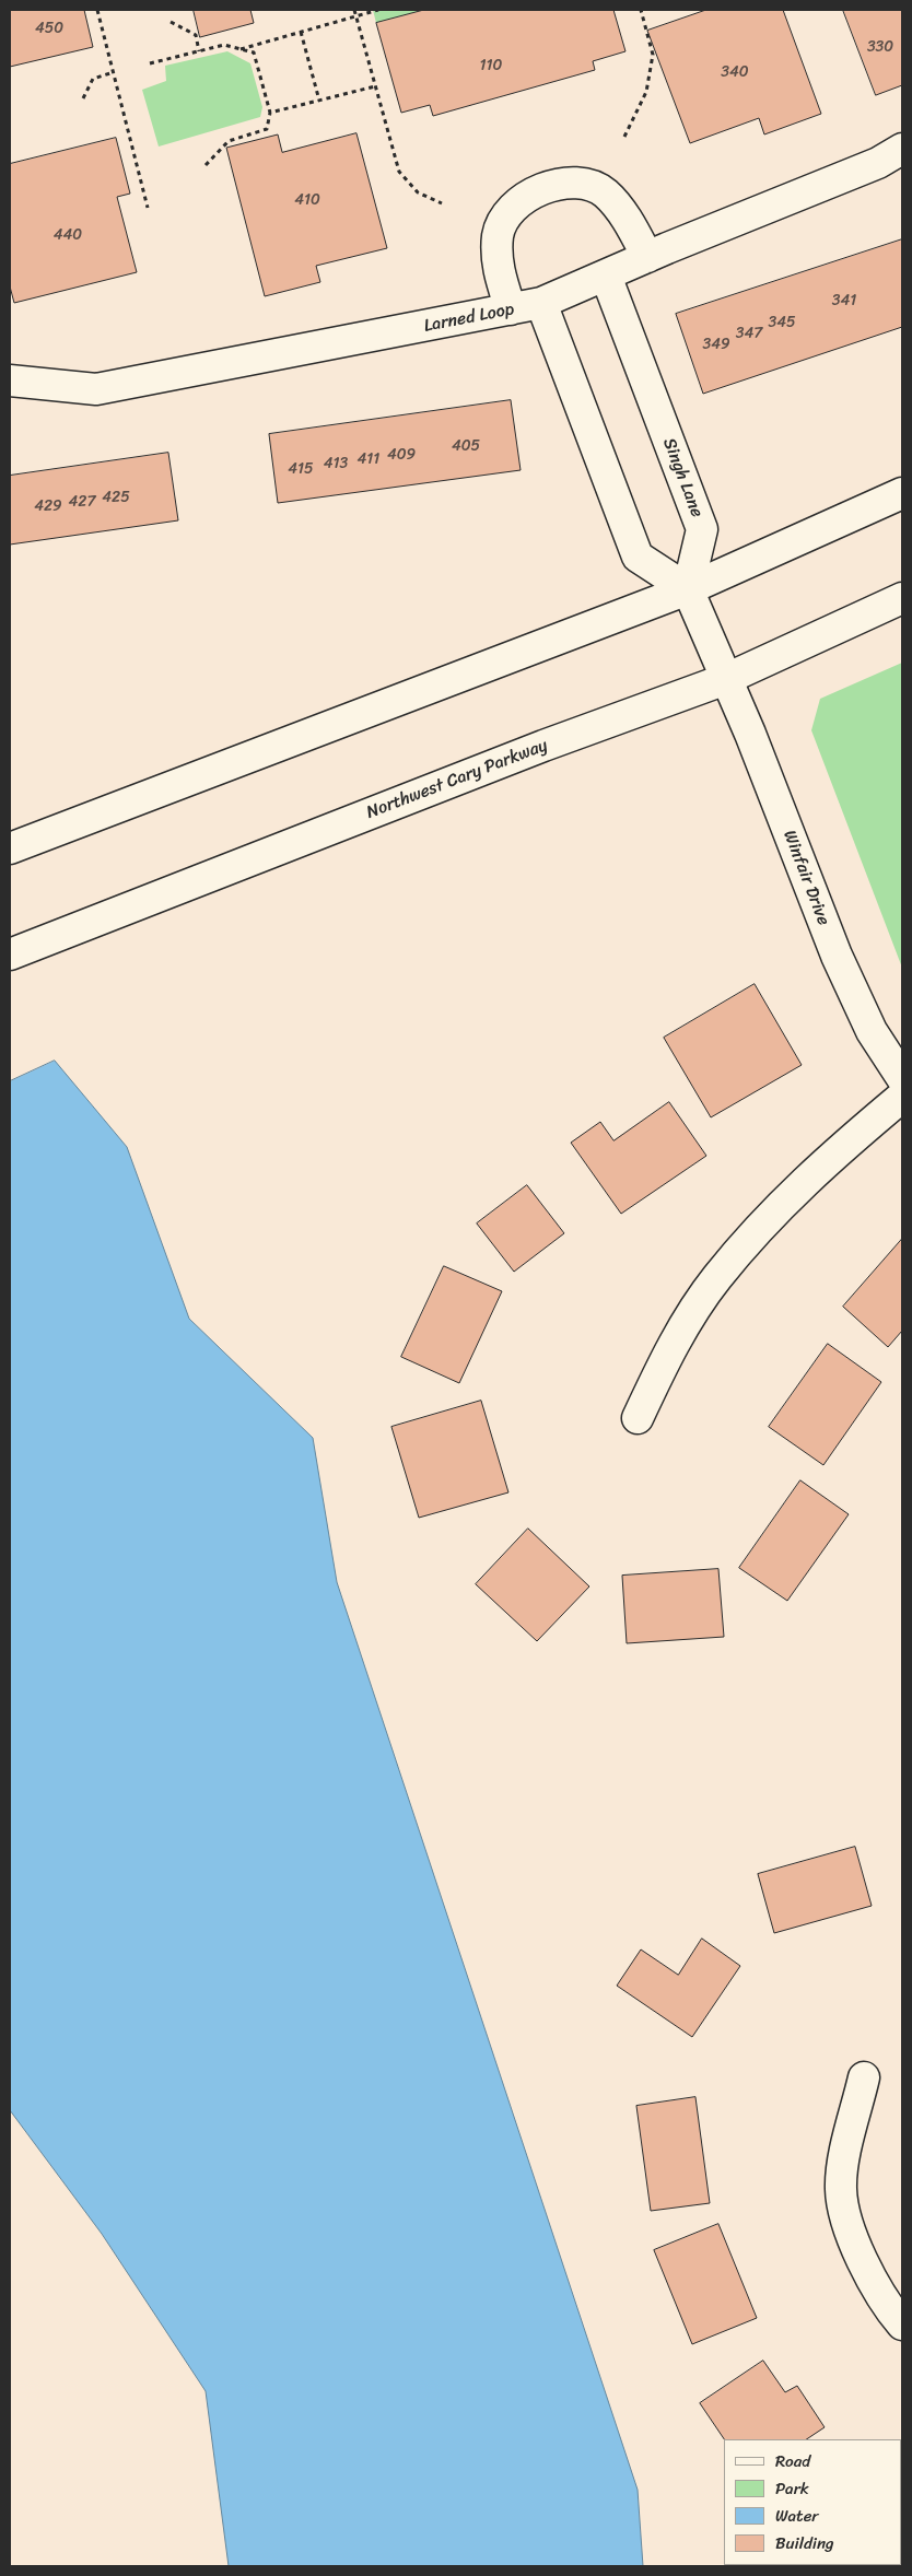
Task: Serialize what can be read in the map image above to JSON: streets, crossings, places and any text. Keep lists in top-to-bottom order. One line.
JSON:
{"streets":{"street":["Larned Loop","Singh Lane","Northwest Cary Parkway","Winfair Drive"]},"crossings":[["Larned Loop","Singh Lane"],["Northwest Cary Parkway","Winfair Drive"]],"house_numbers":["450","330","110","340","410","440","341","345","347","349","405","409","411","413","415","425","427","429"],"legend":["Road","Park","Water","Building"]}
